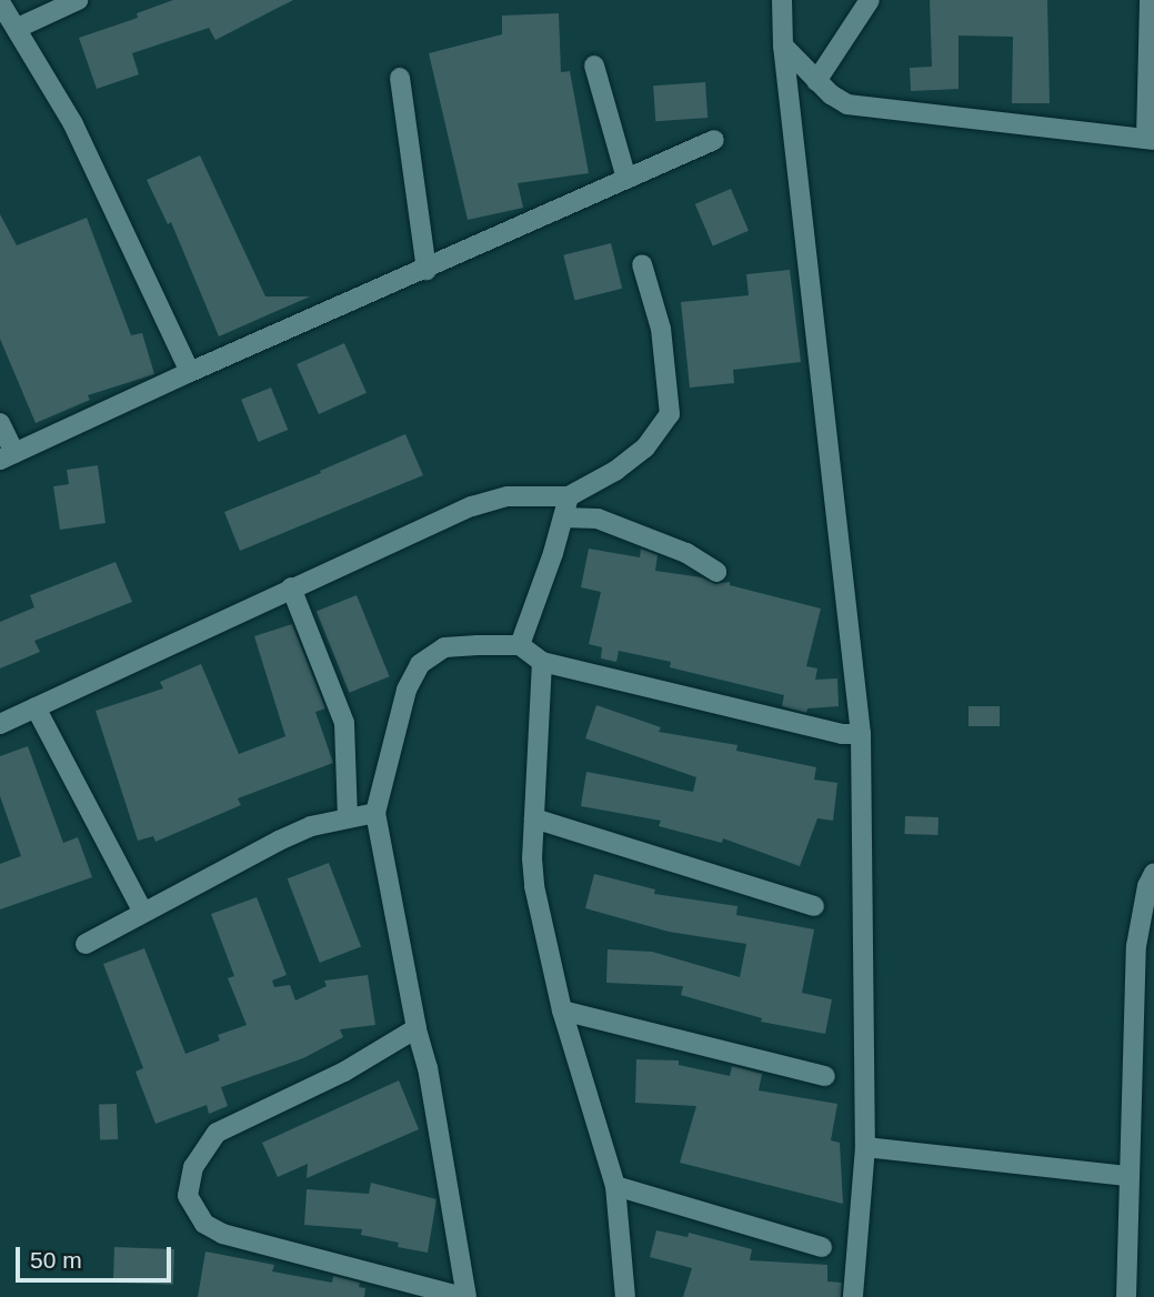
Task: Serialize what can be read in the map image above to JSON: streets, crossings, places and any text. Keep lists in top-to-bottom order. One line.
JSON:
{"scale_bar":"50 m"}
